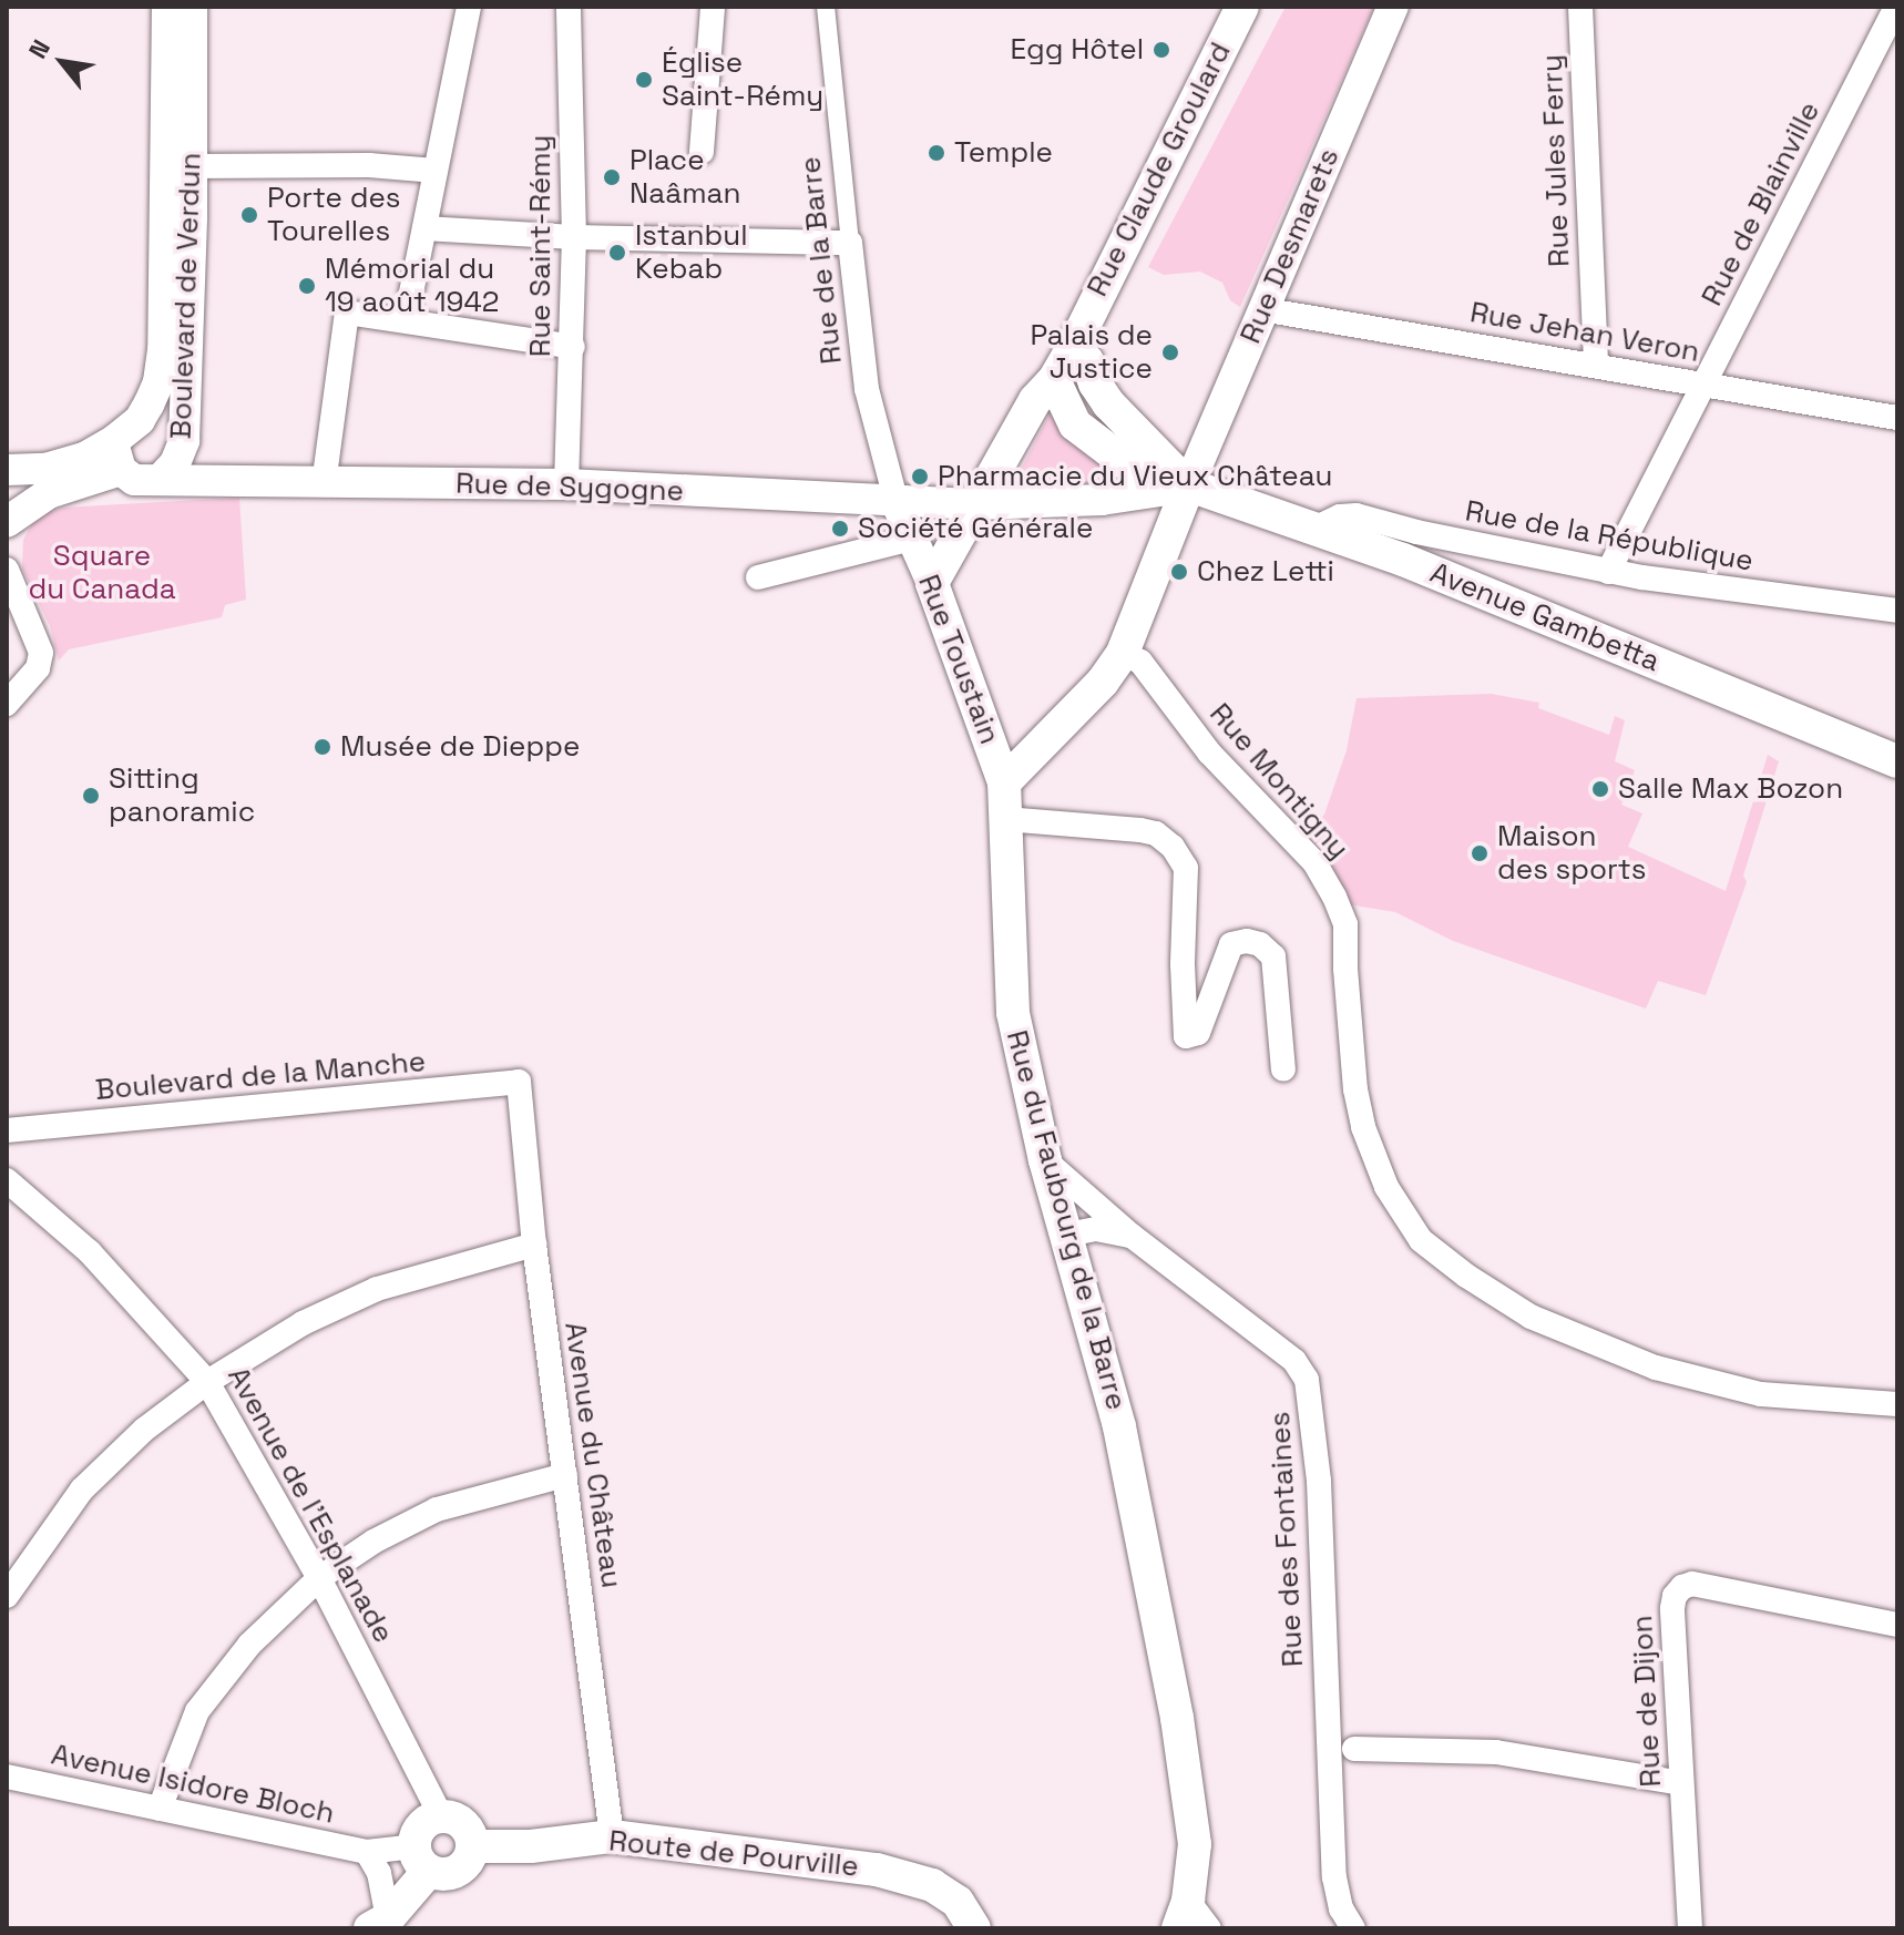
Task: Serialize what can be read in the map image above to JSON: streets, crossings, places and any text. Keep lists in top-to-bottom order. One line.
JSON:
{"streets":{"main road":["Rue Claude Groulard","Avenue Gambetta","Rue Toustain","Rue du Faubourg de la Barre","Route de Pourville"],"street":["Rue Jules Ferry","Rue de Blainville","Rue Saint-Rémy","Rue Desmarets","Rue de la Barre","Boulevard de Verdun","Rue Jehan Veron","Rue de Sygogne","Rue de la République","Rue Montigny","Boulevard de la Manche","Avenue du Château","Avenue de l'Esplanade","Rue des Fontaines","Rue de Dijon","Avenue Isidore Bloch"]},"crossings":[["Rue Jules Ferry","Rue Jehan Veron"],["Rue Claude Groulard","Rue de Sygogne"],["Rue Claude Groulard","Avenue Gambetta"],["Rue Claude Groulard","Rue Toustain"],["Rue de Blainville","Rue Jehan Veron"],["Rue de Blainville","Rue de la République"],["Rue Saint-Rémy","Rue de Sygogne"],["Rue Desmarets","Rue Jehan Veron"],["Rue Desmarets","Rue de Sygogne"],["Rue Desmarets","Avenue Gambetta"],["Rue de la Barre","Rue de Sygogne"],["Rue de la Barre","Rue Toustain"],["Boulevard de Verdun","Rue de Sygogne"],["Rue de Sygogne","Avenue Gambetta"],["Rue de Sygogne","Rue Toustain"],["Rue de la République","Avenue Gambetta"],["Rue Toustain","Rue du Faubourg de la Barre"],["Boulevard de la Manche","Avenue du Château"],["Rue du Faubourg de la Barre","Rue des Fontaines"],["Avenue du Château","Route de Pourville"],["Avenue de l'Esplanade","Avenue Isidore Bloch"],["Avenue de l'Esplanade","Route de Pourville"],["Avenue Isidore Bloch","Route de Pourville"]],"parks":["Square du Canada"],"places":["Egg Hôtel","Église Saint-Rémy","Temple","Place Naâman","Porte des Tourelles","Istanbul Kebab","Mémorial du 19 août 1942","Palais de Justice","Pharmacie du Vieux Château","Société Générale","Chez Letti","Musée de Dieppe","Salle Max Bozon","Sitting panoramic","Maison des sports"],"north":"top left"}
